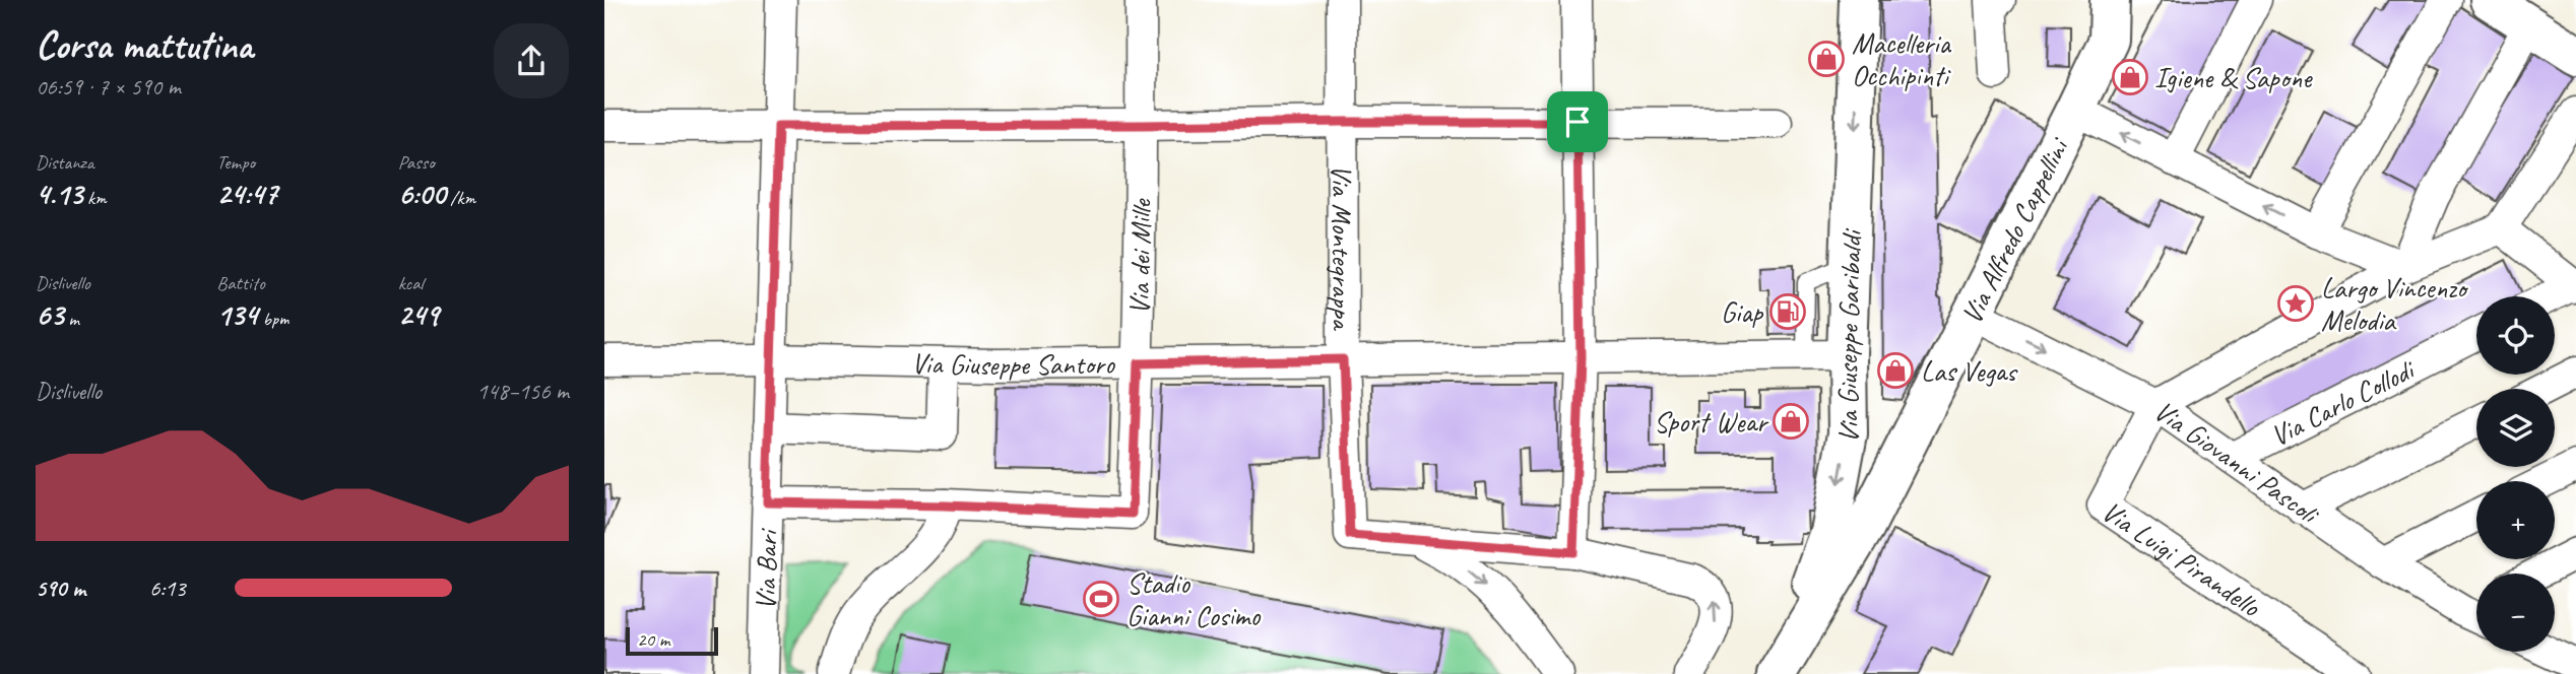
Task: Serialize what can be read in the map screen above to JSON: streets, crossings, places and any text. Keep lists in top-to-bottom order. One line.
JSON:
{"streets":{"main road":["Via Alfredo Cappellini","Via Giuseppe Garibaldi"],"street":["Via Montegrappa","Via dei Mille","Via Giuseppe Santoro","Via Carlo Collodi","Via Giovanni Pascoli","Via Luigi Pirandello","Via Bari"]},"crossings":[["Via Alfredo Cappellini","Via Giuseppe Garibaldi"],["Via Alfredo Cappellini","Via Giovanni Pascoli"],["Via Montegrappa","Via Giuseppe Santoro"],["Via dei Mille","Via Giuseppe Santoro"],["Via Giuseppe Garibaldi","Via Giuseppe Santoro"],["Via Giuseppe Santoro","Via Bari"],["Via Carlo Collodi","Via Giovanni Pascoli"],["Via Giovanni Pascoli","Via Luigi Pirandello"]],"one_way":["Via Giuseppe Garibaldi"],"places":{"shop":["Macelleria Occhipinti","Igiene & Sapone","Las Vegas","Sport Wear"],"place":["Largo Vincenzo Melodia"],"fuel station":["Giap"],"sports":["Stadio Gianni Cosimo"]},"scale_bar":"20 m","page":{"heading":["Corsa mattutina","06:59 · 7 × 590 m"],"stats":[["Distanza","4.13 km"],["Tempo","24:47"],["Passo","6:00 /km"],["Dislivello","63 m"],["Battito","134 bpm"],["kcal","249"]],"map_buttons":["+","−"],"chart":["Dislivello","148–156 m"],"list":[{"name":"590 m","note":"6:13"}],"scale":"20 m"}}
